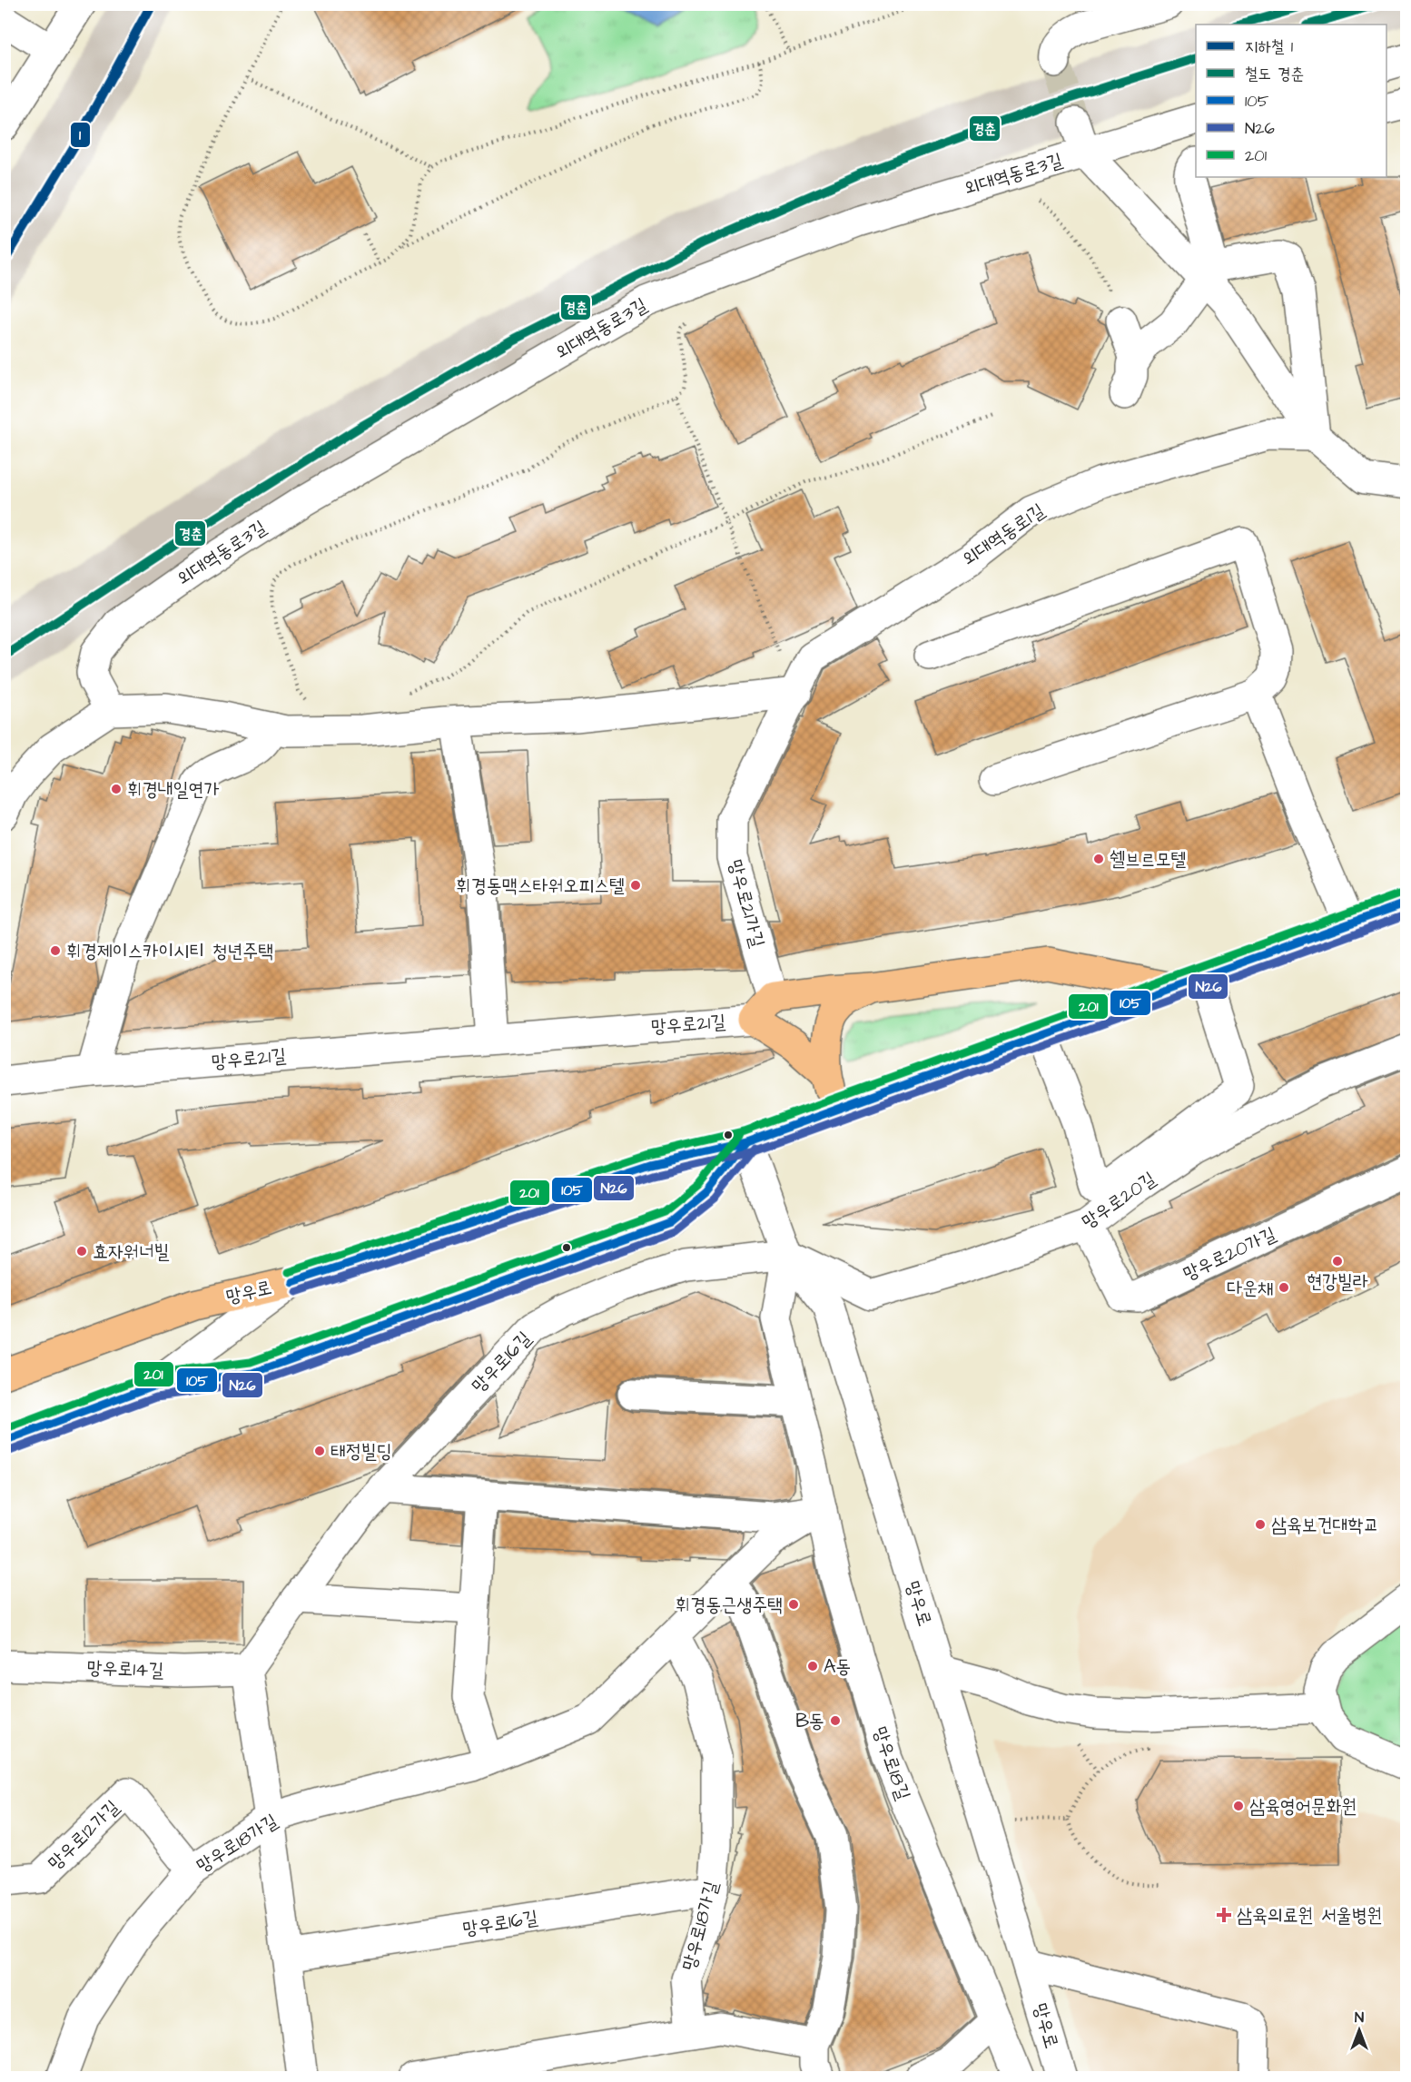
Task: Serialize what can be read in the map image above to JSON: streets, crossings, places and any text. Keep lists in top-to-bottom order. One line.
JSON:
{"streets":{"main road":["망우로"],"street":["외대역동로3길","외대역동로1길","망우로21가길","망우로21길","망우로20길","망우로20가길","망우로16길","망우로14길","망우로18길","망우로12가길","망우로18가길"]},"crossings":[["외대역동로1길","망우로21가길"],["망우로20길","망우로20가길"],["망우로20길","망우로"],["망우로20길","망우로16길"],["망우로20길","망우로18길"],["망우로","망우로16길"],["망우로","망우로18길"],["망우로16길","망우로14길"],["망우로16길","망우로18길"],["망우로16길","망우로18가길"],["망우로18길","망우로18가길"],["망우로12가길","망우로18가길"]],"places":{"other":["휘경내일연가","쉘브르모텔","휘경동맥스타워오피스텔","휘경제이스카이시티 청년주택","효자워너빌","현강빌라","다운채","태정빌딩","삼육보건대학교","휘경동근생주택","A동","B동","삼육영어문화원"],"health":["삼육의료원 서울병원"]},"lines":["metro line 1","rail line 경춘","transit line 201","transit line 105","transit line N26"],"legend":["지하철 1","철도 경춘","105","N26","201"],"north":"top"}
